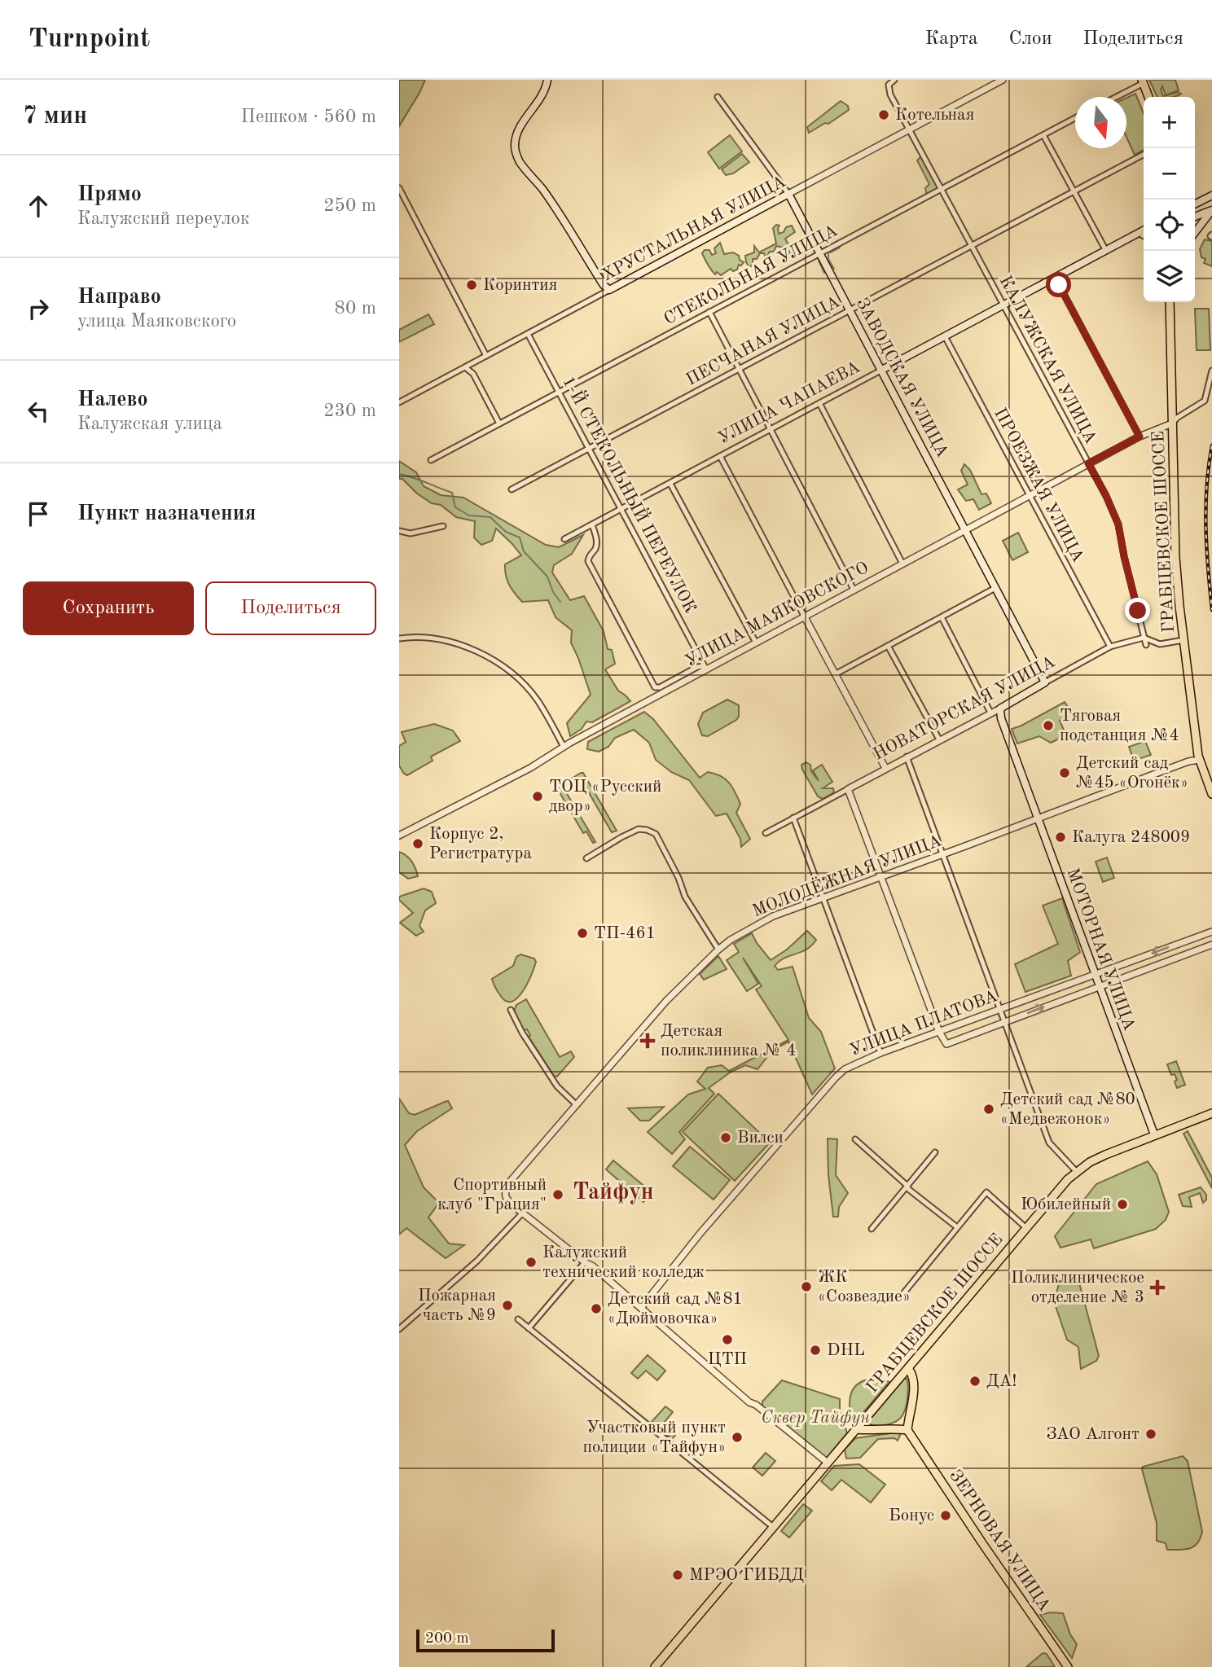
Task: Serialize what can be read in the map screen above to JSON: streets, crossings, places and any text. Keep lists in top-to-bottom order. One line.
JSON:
{"streets":{"main road":["ХРУСТАЛЬНАЯ УЛИЦА","ЗАВОДСКАЯ УЛИЦА","УЛИЦА ЧАПАЕВА","ГРАБЦЕВСКОЕ ШОССЕ","НОВАТОРСКАЯ УЛИЦА","МОТОРНАЯ УЛИЦА","ЗЕРНОВАЯ УЛИЦА"],"street":["СТЕКОЛЬНАЯ УЛИЦА","ПЕСЧАНАЯ УЛИЦА","КАЛУЖСКАЯ УЛИЦА","ПРОЕЗЖАЯ УЛИЦА","1-Й СТЕКОЛЬНЫЙ ПЕРЕУЛОК","УЛИЦА МАЯКОВСКОГО","МОЛОДЁЖНАЯ УЛИЦА","УЛИЦА ПЛАТОВА"]},"crossings":[["ХРУСТАЛЬНАЯ УЛИЦА","КАЛУЖСКАЯ УЛИЦА"],["ХРУСТАЛЬНАЯ УЛИЦА","ЗАВОДСКАЯ УЛИЦА"],["ХРУСТАЛЬНАЯ УЛИЦА","1-Й СТЕКОЛЬНЫЙ ПЕРЕУЛОК"],["СТЕКОЛЬНАЯ УЛИЦА","КАЛУЖСКАЯ УЛИЦА"],["СТЕКОЛЬНАЯ УЛИЦА","ЗАВОДСКАЯ УЛИЦА"],["СТЕКОЛЬНАЯ УЛИЦА","1-Й СТЕКОЛЬНЫЙ ПЕРЕУЛОК"],["ПЕСЧАНАЯ УЛИЦА","КАЛУЖСКАЯ УЛИЦА"],["ПЕСЧАНАЯ УЛИЦА","ЗАВОДСКАЯ УЛИЦА"],["ПЕСЧАНАЯ УЛИЦА","1-Й СТЕКОЛЬНЫЙ ПЕРЕУЛОК"],["КАЛУЖСКАЯ УЛИЦА","УЛИЦА ЧАПАЕВА"],["КАЛУЖСКАЯ УЛИЦА","УЛИЦА МАЯКОВСКОГО"],["КАЛУЖСКАЯ УЛИЦА","НОВАТОРСКАЯ УЛИЦА"],["ЗАВОДСКАЯ УЛИЦА","УЛИЦА ЧАПАЕВА"],["ЗАВОДСКАЯ УЛИЦА","УЛИЦА МАЯКОВСКОГО"],["ЗАВОДСКАЯ УЛИЦА","НОВАТОРСКАЯ УЛИЦА"],["УЛИЦА ЧАПАЕВА","ПРОЕЗЖАЯ УЛИЦА"],["УЛИЦА ЧАПАЕВА","1-Й СТЕКОЛЬНЫЙ ПЕРЕУЛОК"],["ПРОЕЗЖАЯ УЛИЦА","УЛИЦА МАЯКОВСКОГО"],["ПРОЕЗЖАЯ УЛИЦА","НОВАТОРСКАЯ УЛИЦА"],["1-Й СТЕКОЛЬНЫЙ ПЕРЕУЛОК","УЛИЦА МАЯКОВСКОГО"],["ГРАБЦЕВСКОЕ ШОССЕ","УЛИЦА МАЯКОВСКОГО"],["ГРАБЦЕВСКОЕ ШОССЕ","НОВАТОРСКАЯ УЛИЦА"],["ГРАБЦЕВСКОЕ ШОССЕ","МОЛОДЁЖНАЯ УЛИЦА"],["ГРАБЦЕВСКОЕ ШОССЕ","МОТОРНАЯ УЛИЦА"],["НОВАТОРСКАЯ УЛИЦА","МОТОРНАЯ УЛИЦА"],["МОЛОДЁЖНАЯ УЛИЦА","МОТОРНАЯ УЛИЦА"],["МОТОРНАЯ УЛИЦА","УЛИЦА ПЛАТОВА"]],"districts":["Тайфун"],"parks":["Сквер Тайфун"],"places":{"other":["Котельная","Коринтия","Тяговая подстанция №4","Детский сад №45 «Огонёк»","ТОЦ «Русский двор»","Калуга 248009","Корпус 2, Регистратура","ТП-461","Детский сад №80 «Медвежонок»","Вилси","Спортивный клуб \"Грация\"","Юбилейный","Калужский технический колледж","ЖК «Созвездие»","Пожарная часть №9","Детский сад №81 «Дюймовочка»","ЦТП","DHL","ДА!","ЗАО Алгонт","Участковый пункт полиции «Тайфун»","Бонус","МРЭО ГИБДД"],"health":["Детская поликлиника № 4","Поликлиническое отделение № 3"]},"scale_bar":"200 m","north":"bottom","page":{"header":"Turnpoint","nav":["Карта","Слои","Поделиться"],"heading":["7 мин","Пешком · 560 m"],"map_buttons":["+","−"],"list":[["Прямо","Калужский переулок","250 m"],["Направо","улица Маяковского","80 m"],["Налево","Калужская улица","230 m"],"Пункт назначения"],"buttons":["Сохранить","Поделиться"],"scale":"200 m"}}
